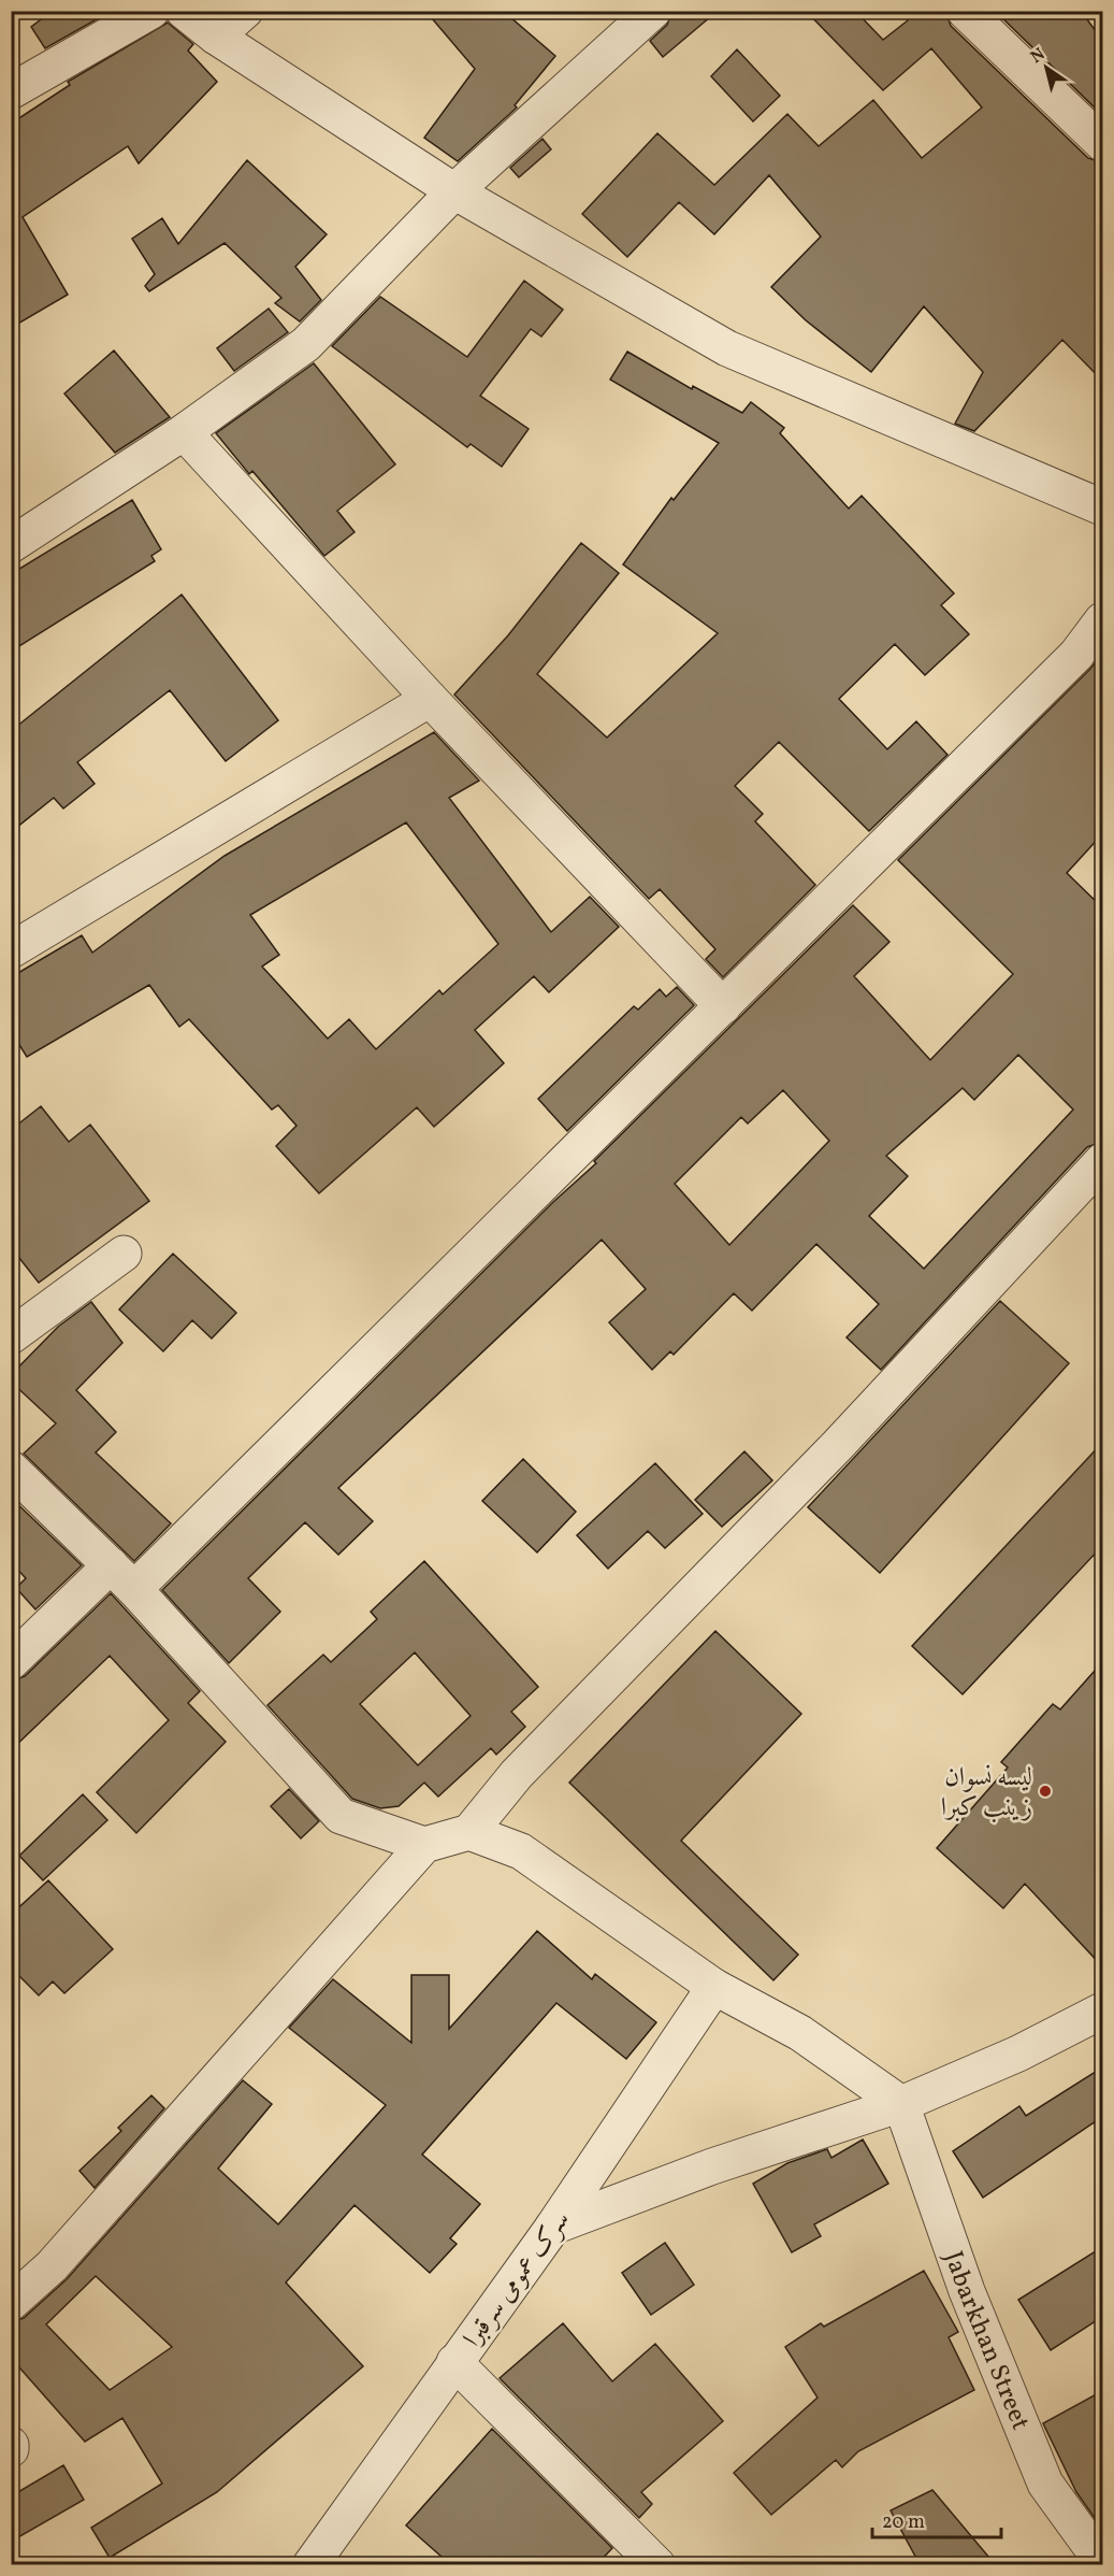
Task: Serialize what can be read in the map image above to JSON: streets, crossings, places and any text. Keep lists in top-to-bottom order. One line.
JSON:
{"streets":{"street":["سرک عمومی سرقبرا","Jabarkhan Street"]},"places":["لیسه نسوان زینب کبرا"],"scale_bar":"20 m","north":"top left"}
